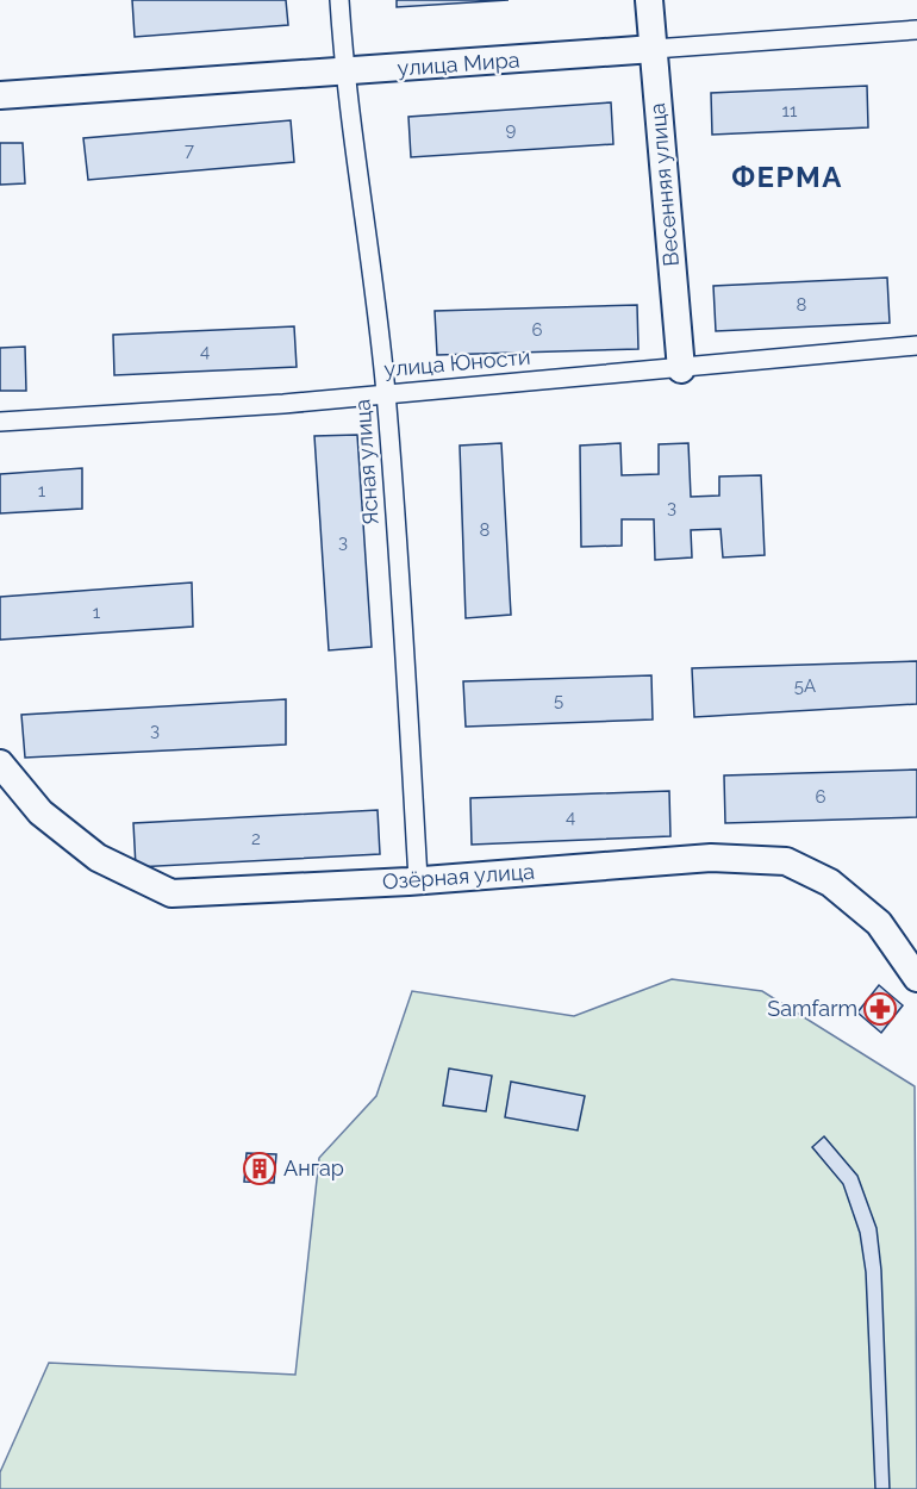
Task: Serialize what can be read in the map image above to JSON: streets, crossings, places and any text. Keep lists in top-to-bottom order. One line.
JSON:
{"streets":{"street":["улица Мира","Весенняя улица","улица Юности","Ясная улица","Озёрная улица"]},"crossings":[["улица Мира","Весенняя улица"],["улица Мира","Ясная улица"],["Весенняя улица","улица Юности"],["улица Юности","Ясная улица"],["Ясная улица","Озёрная улица"]],"districts":["ФЕРМА"],"places":{"pharmacy":["Samfarm"],"building":["Ангар"]},"house_numbers":["11","9","7","8","6","4","1","3","8","3","1","5А","5","3","6","4","2"]}
